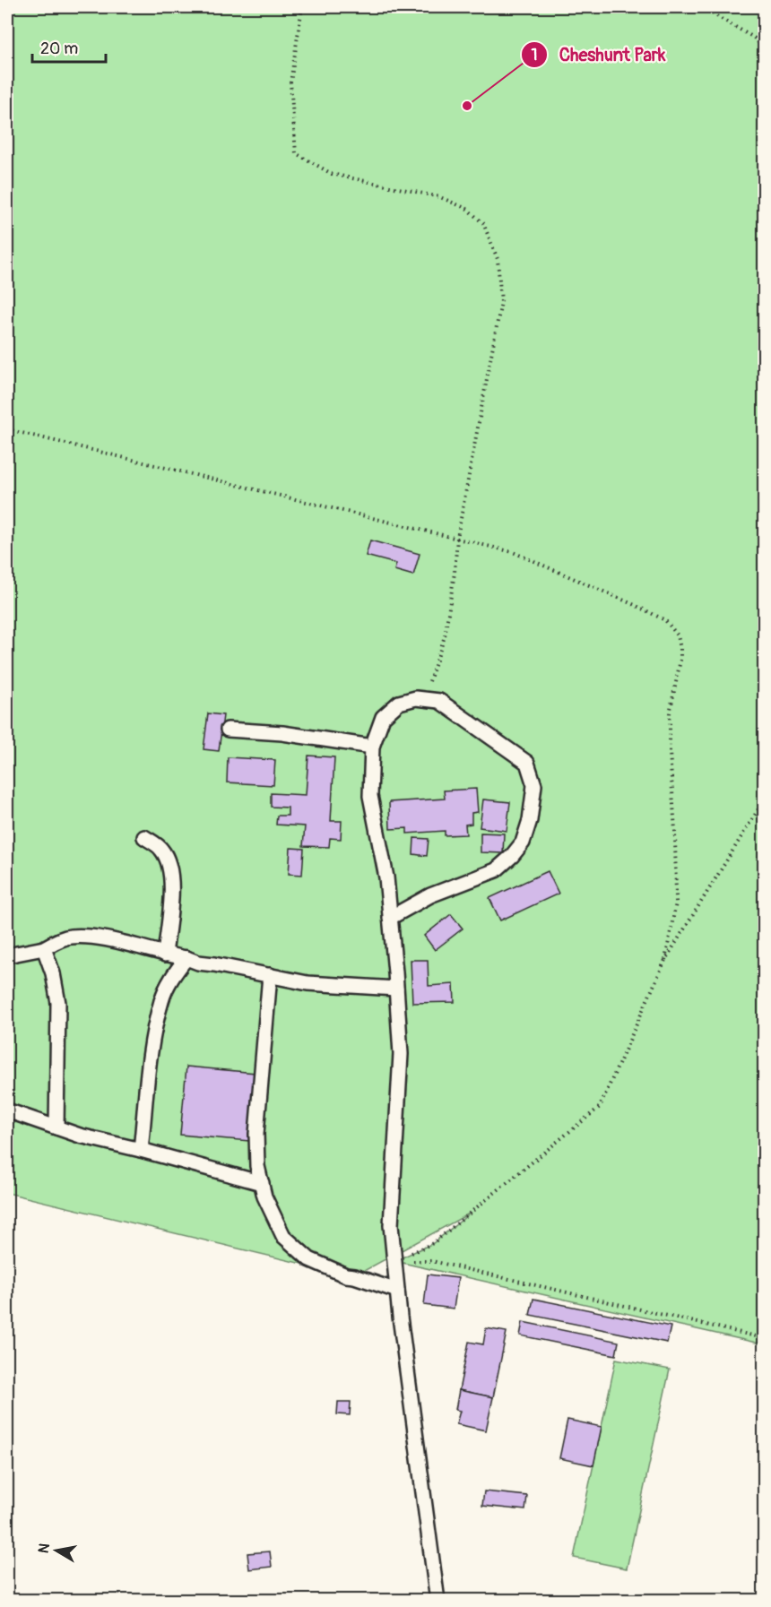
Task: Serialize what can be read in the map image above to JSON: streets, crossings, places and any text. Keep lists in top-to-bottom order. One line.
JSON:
{"places":["Cheshunt Park"],"scale_bar":"20 m","north":"left"}
